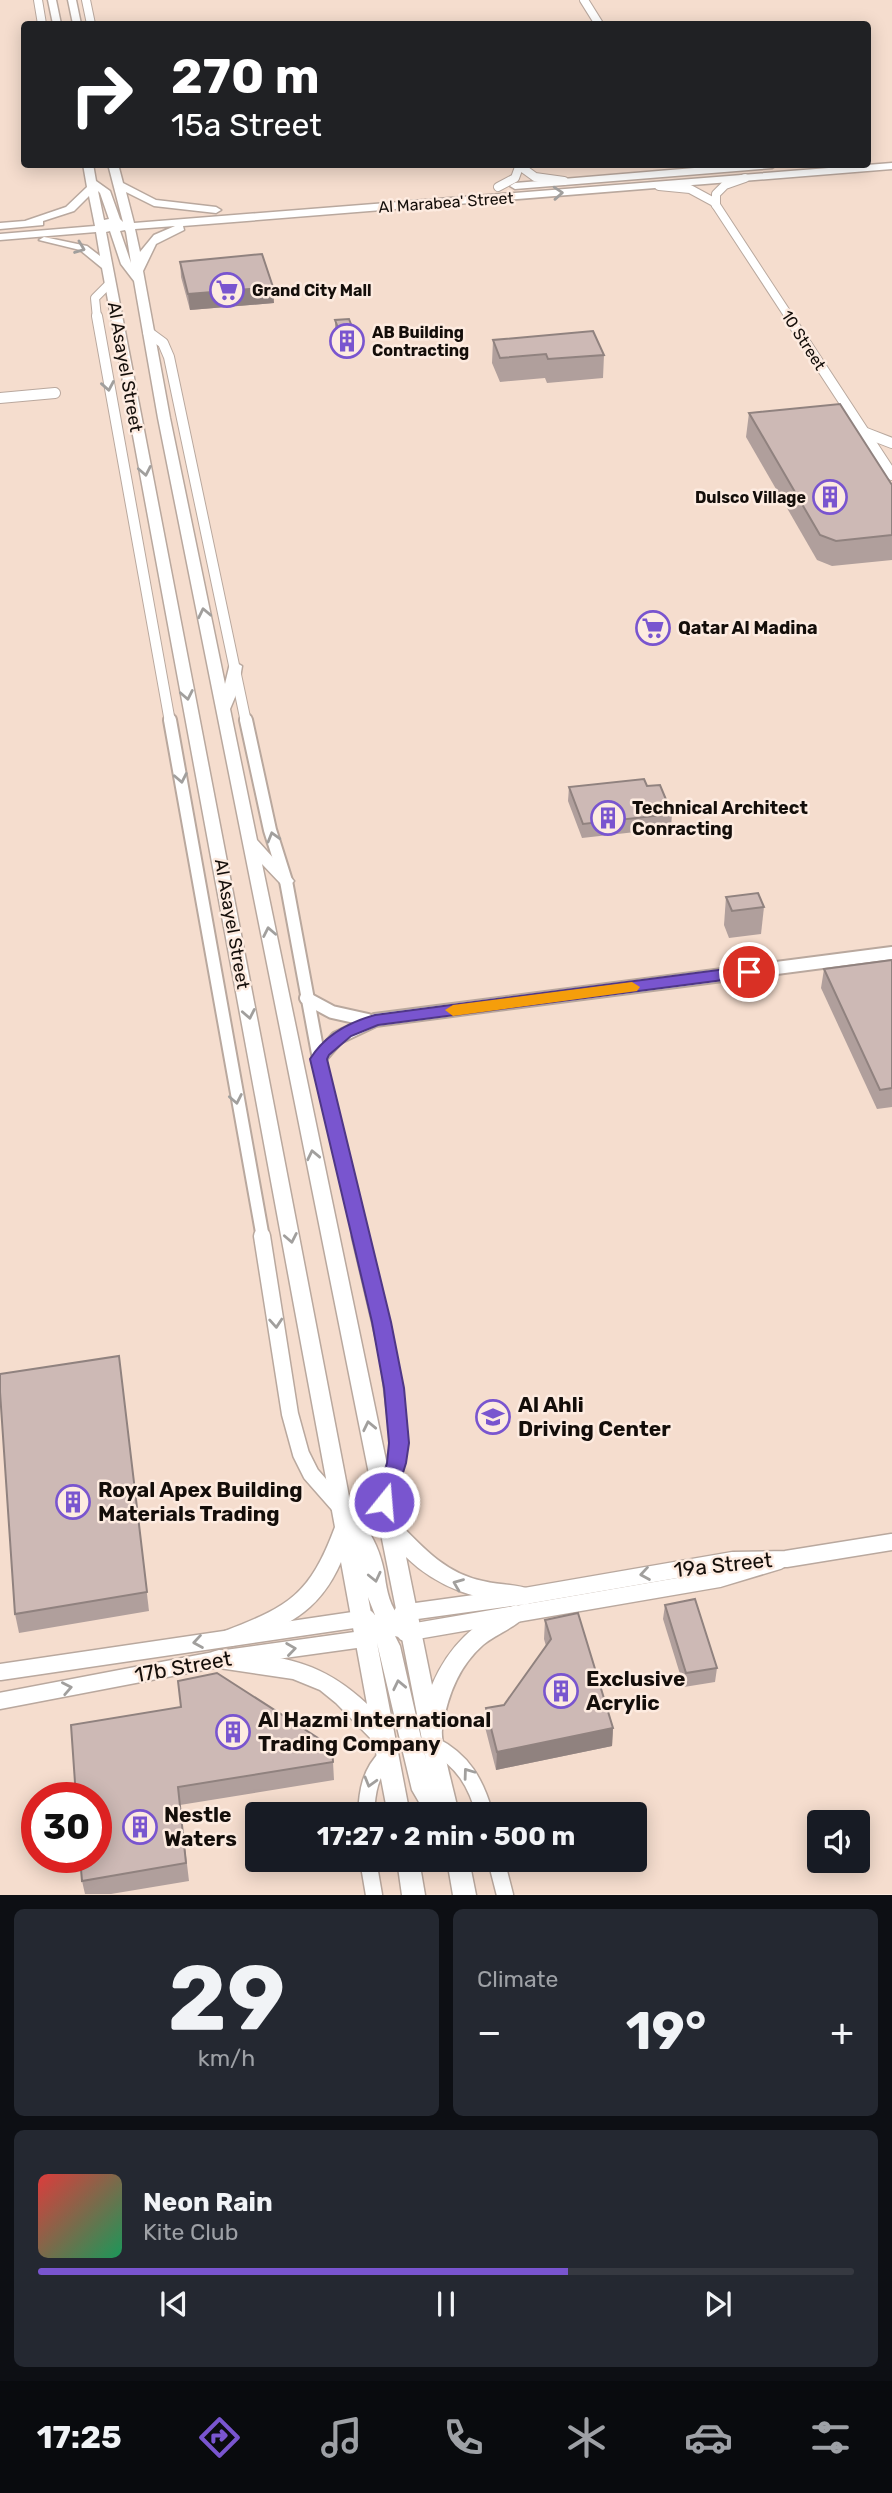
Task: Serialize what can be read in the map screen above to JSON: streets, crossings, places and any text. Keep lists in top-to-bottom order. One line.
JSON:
{"streets":{"main road":["Al Marabea' Street","Al Asayel Street"],"street":["10 Street","19a Street","17b Street"]},"crossings":[["Al Marabea' Street","Al Asayel Street"],["Al Asayel Street","19a Street"],["Al Asayel Street","17b Street"],["19a Street","17b Street"]],"places":{"supermarket":["Grand City Mall","Qatar Al Madina"],"building":["AB Building Contracting","Dulsco Village","Technical Architect Conracting","Royal Apex Building Materials Trading","Exclusive Acrylic","Al Hazmi International Trading Company","Nestle Waters"],"school or university":["Al Ahli Driving Center"]},"page":{"turn":["270 m","15a Street"],"limit":"30","trip":"17:27 · 2 min · 500 m","tile":[["29","km/h"],"Climate"],"heat":["−","19°","+"],"song":["Neon Rain","Kite Club"],"tabs":"17:25"}}
